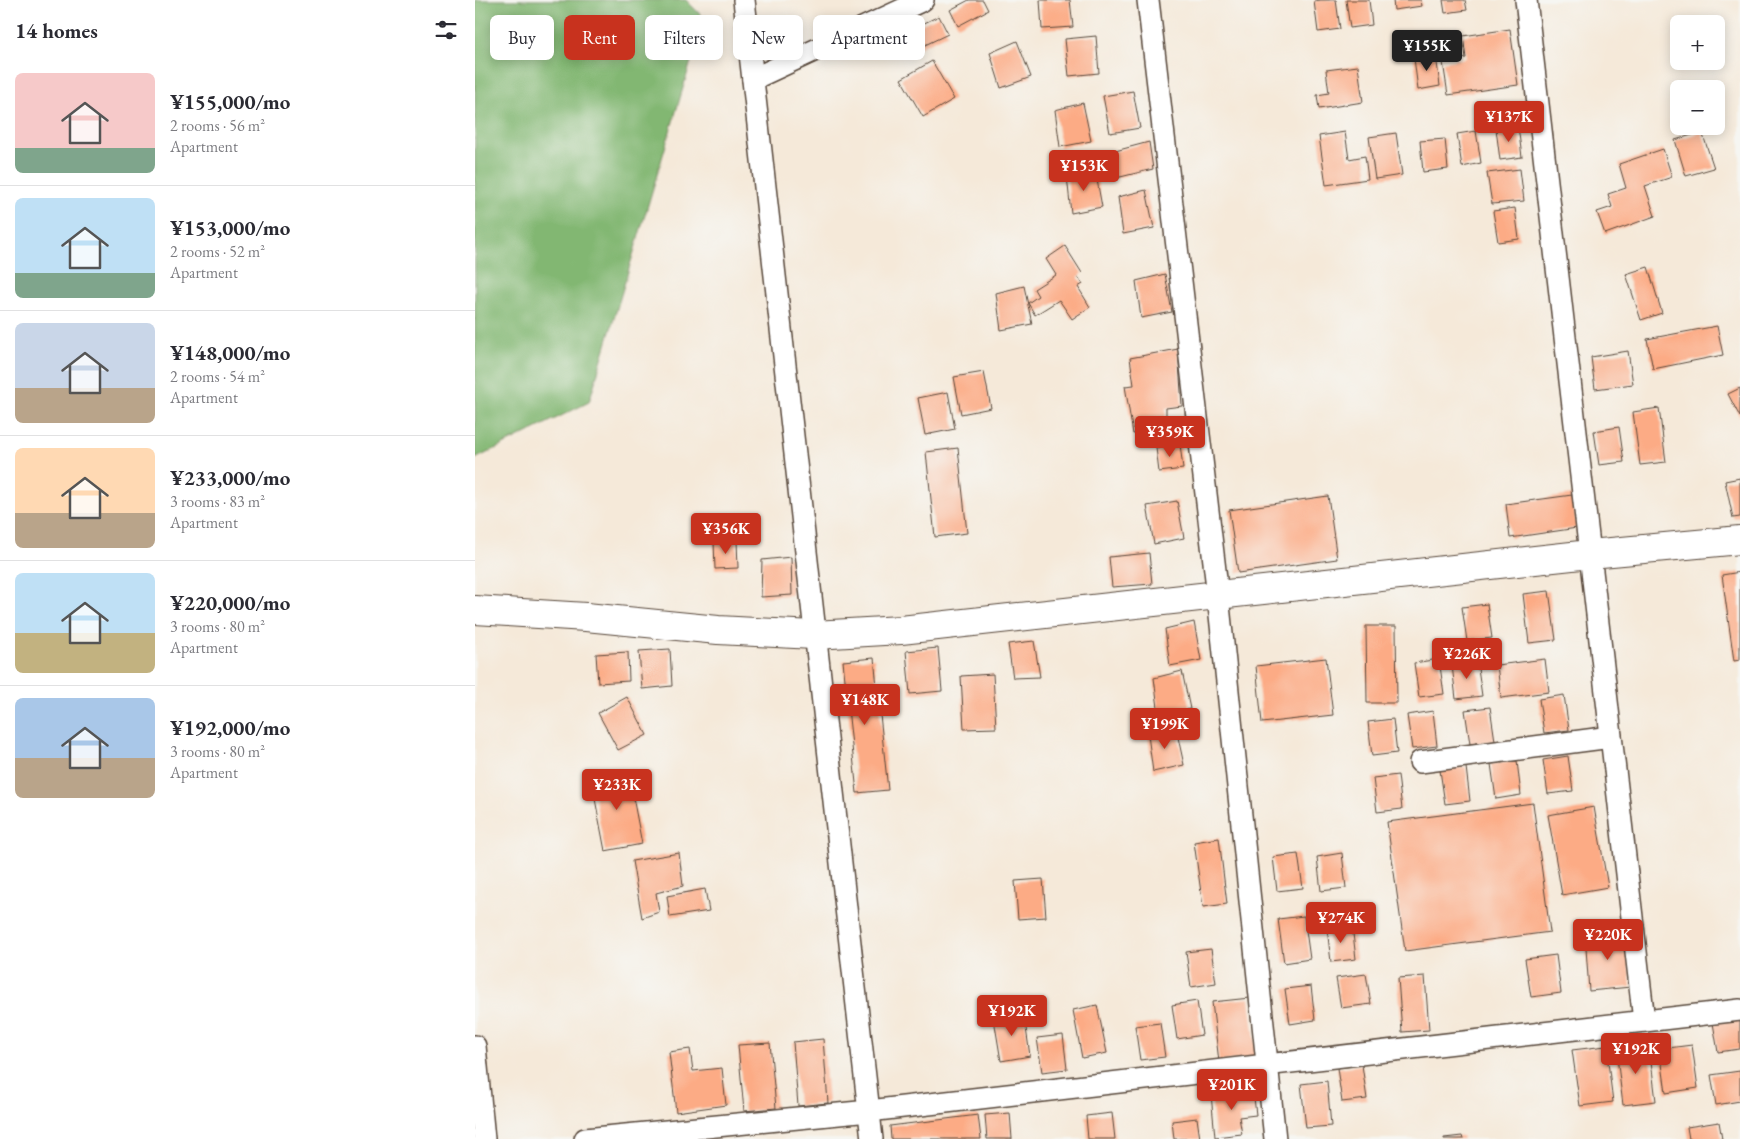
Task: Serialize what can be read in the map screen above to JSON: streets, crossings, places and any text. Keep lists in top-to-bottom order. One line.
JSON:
{"page":{"heading":"14 homes","map_buttons":["+","−"],"chip":["Buy","Rent","Filters","New","Apartment"],"price":["¥155K","¥137K","¥153K","¥359K","¥356K","¥226K","¥148K","¥199K","¥233K","¥274K","¥220K","¥192K","¥192K","¥201K"],"list":[{"name":"¥155,000/mo","note":"2 rooms · 56 m² · Apartment"},{"name":"¥153,000/mo","note":"2 rooms · 52 m² · Apartment"},{"name":"¥148,000/mo","note":"2 rooms · 54 m² · Apartment"},{"name":"¥233,000/mo","note":"3 rooms · 83 m² · Apartment"},{"name":"¥220,000/mo","note":"3 rooms · 80 m² · Apartment"},{"name":"¥192,000/mo","note":"3 rooms · 80 m² · Apartment"}]}}
